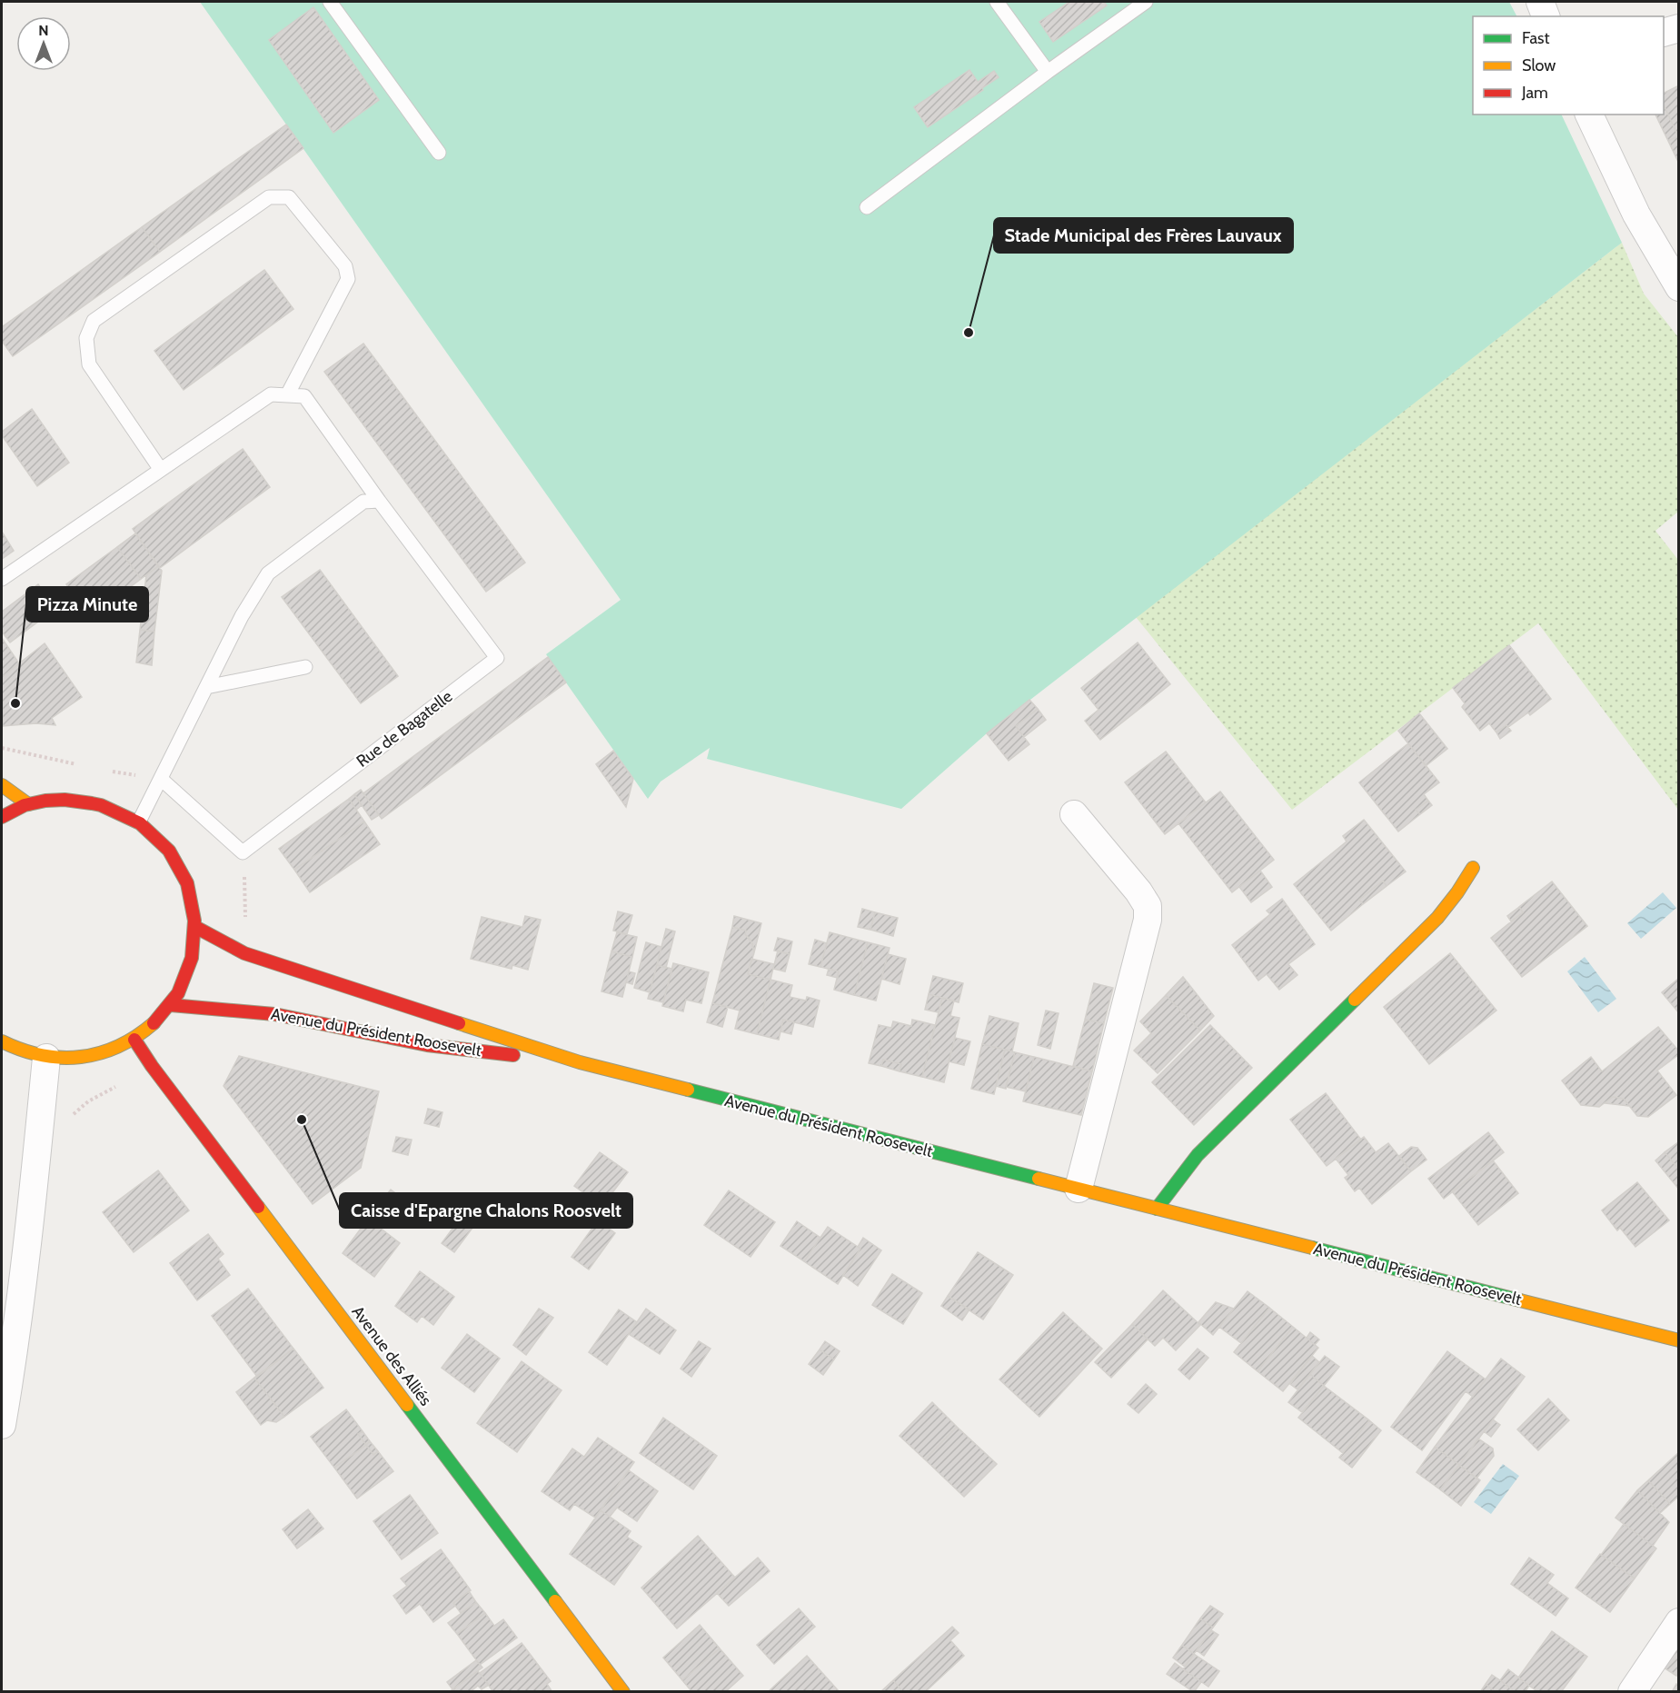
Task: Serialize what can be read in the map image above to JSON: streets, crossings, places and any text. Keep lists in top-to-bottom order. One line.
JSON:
{"streets":{"main road":["Avenue du Président Roosevelt","Avenue des Alliés"],"lane":["Rue de Bagatelle"]},"places":["Stade Municipal des Frères Lauvaux","Pizza Minute","Caisse d'Epargne Chalons Roosvelt"],"legend":["Fast","Slow","Jam"],"north":"top"}
